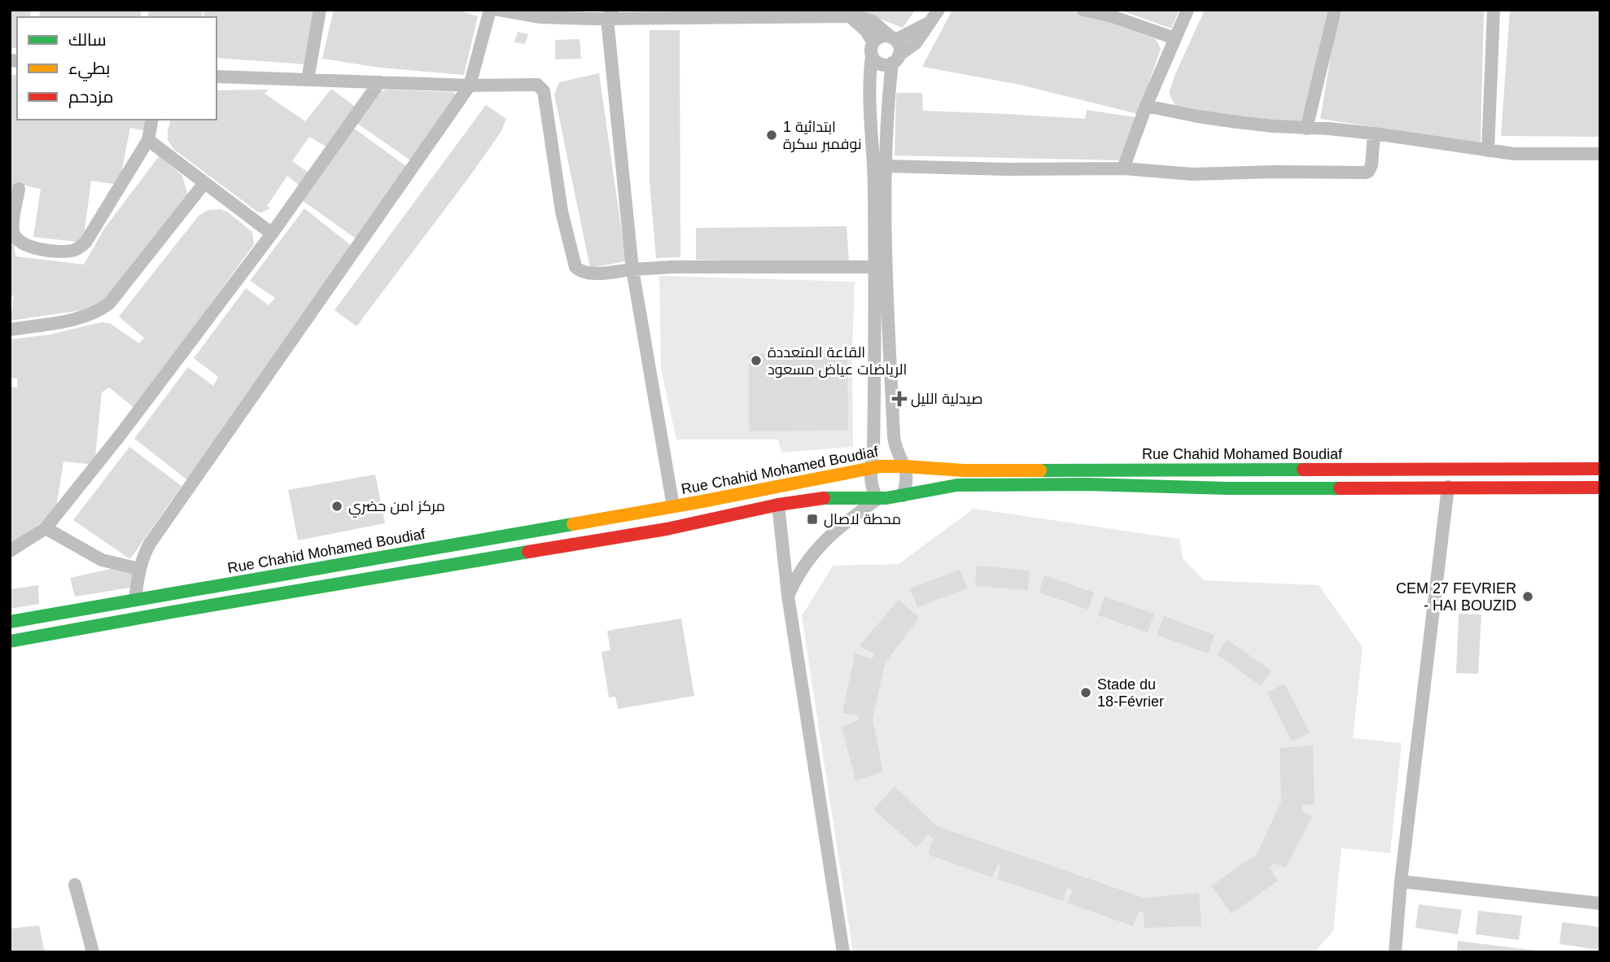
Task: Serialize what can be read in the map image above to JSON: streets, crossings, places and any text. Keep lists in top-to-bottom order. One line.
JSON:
{"streets":{"main road":["Rue Chahid Mohamed Boudiaf"]},"places":{"other":["ابتدائية 1 نوفمبر سكرة","القاعة المتعددة الرياضات عياض مسعود","مركز امن حضري","CEM 27 FEVRIER - HAI BOUZID","Stade du 18-Février"],"health":["صيدلية الليل"],"transit":["محطة لاصال"]},"legend":["سالك","بطيء","مزدحم"]}
